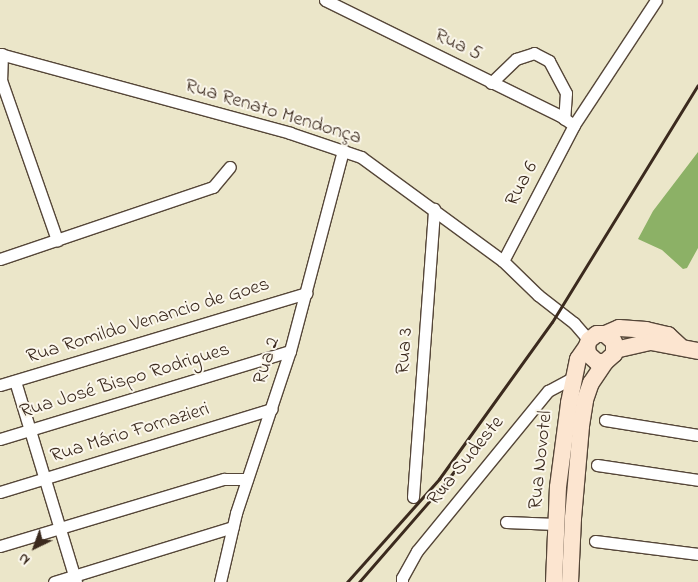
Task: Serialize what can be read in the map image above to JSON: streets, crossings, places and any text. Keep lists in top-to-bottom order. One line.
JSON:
{"streets":{"street":["Rua 5","Rua Renato Mendonça","Rua 6","Rua Romildo Venancio de Goes","Rua 3","Rua 2","Rua José Bispo Rodrigues","Rua Mário Fornazieri","Rua Novotel","Rua Sudeste"]},"crossings":[["Rua 5","Rua 6"],["Rua Renato Mendonça","Rua 6"],["Rua Renato Mendonça","Rua 3"],["Rua Renato Mendonça","Rua 2"],["Rua Renato Mendonça","Rua Novotel"],["Rua Romildo Venancio de Goes","Rua 2"],["Rua 2","Rua José Bispo Rodrigues"],["Rua 2","Rua Mário Fornazieri"],["Rua Novotel","Rua Sudeste"]],"north":"bottom left"}
